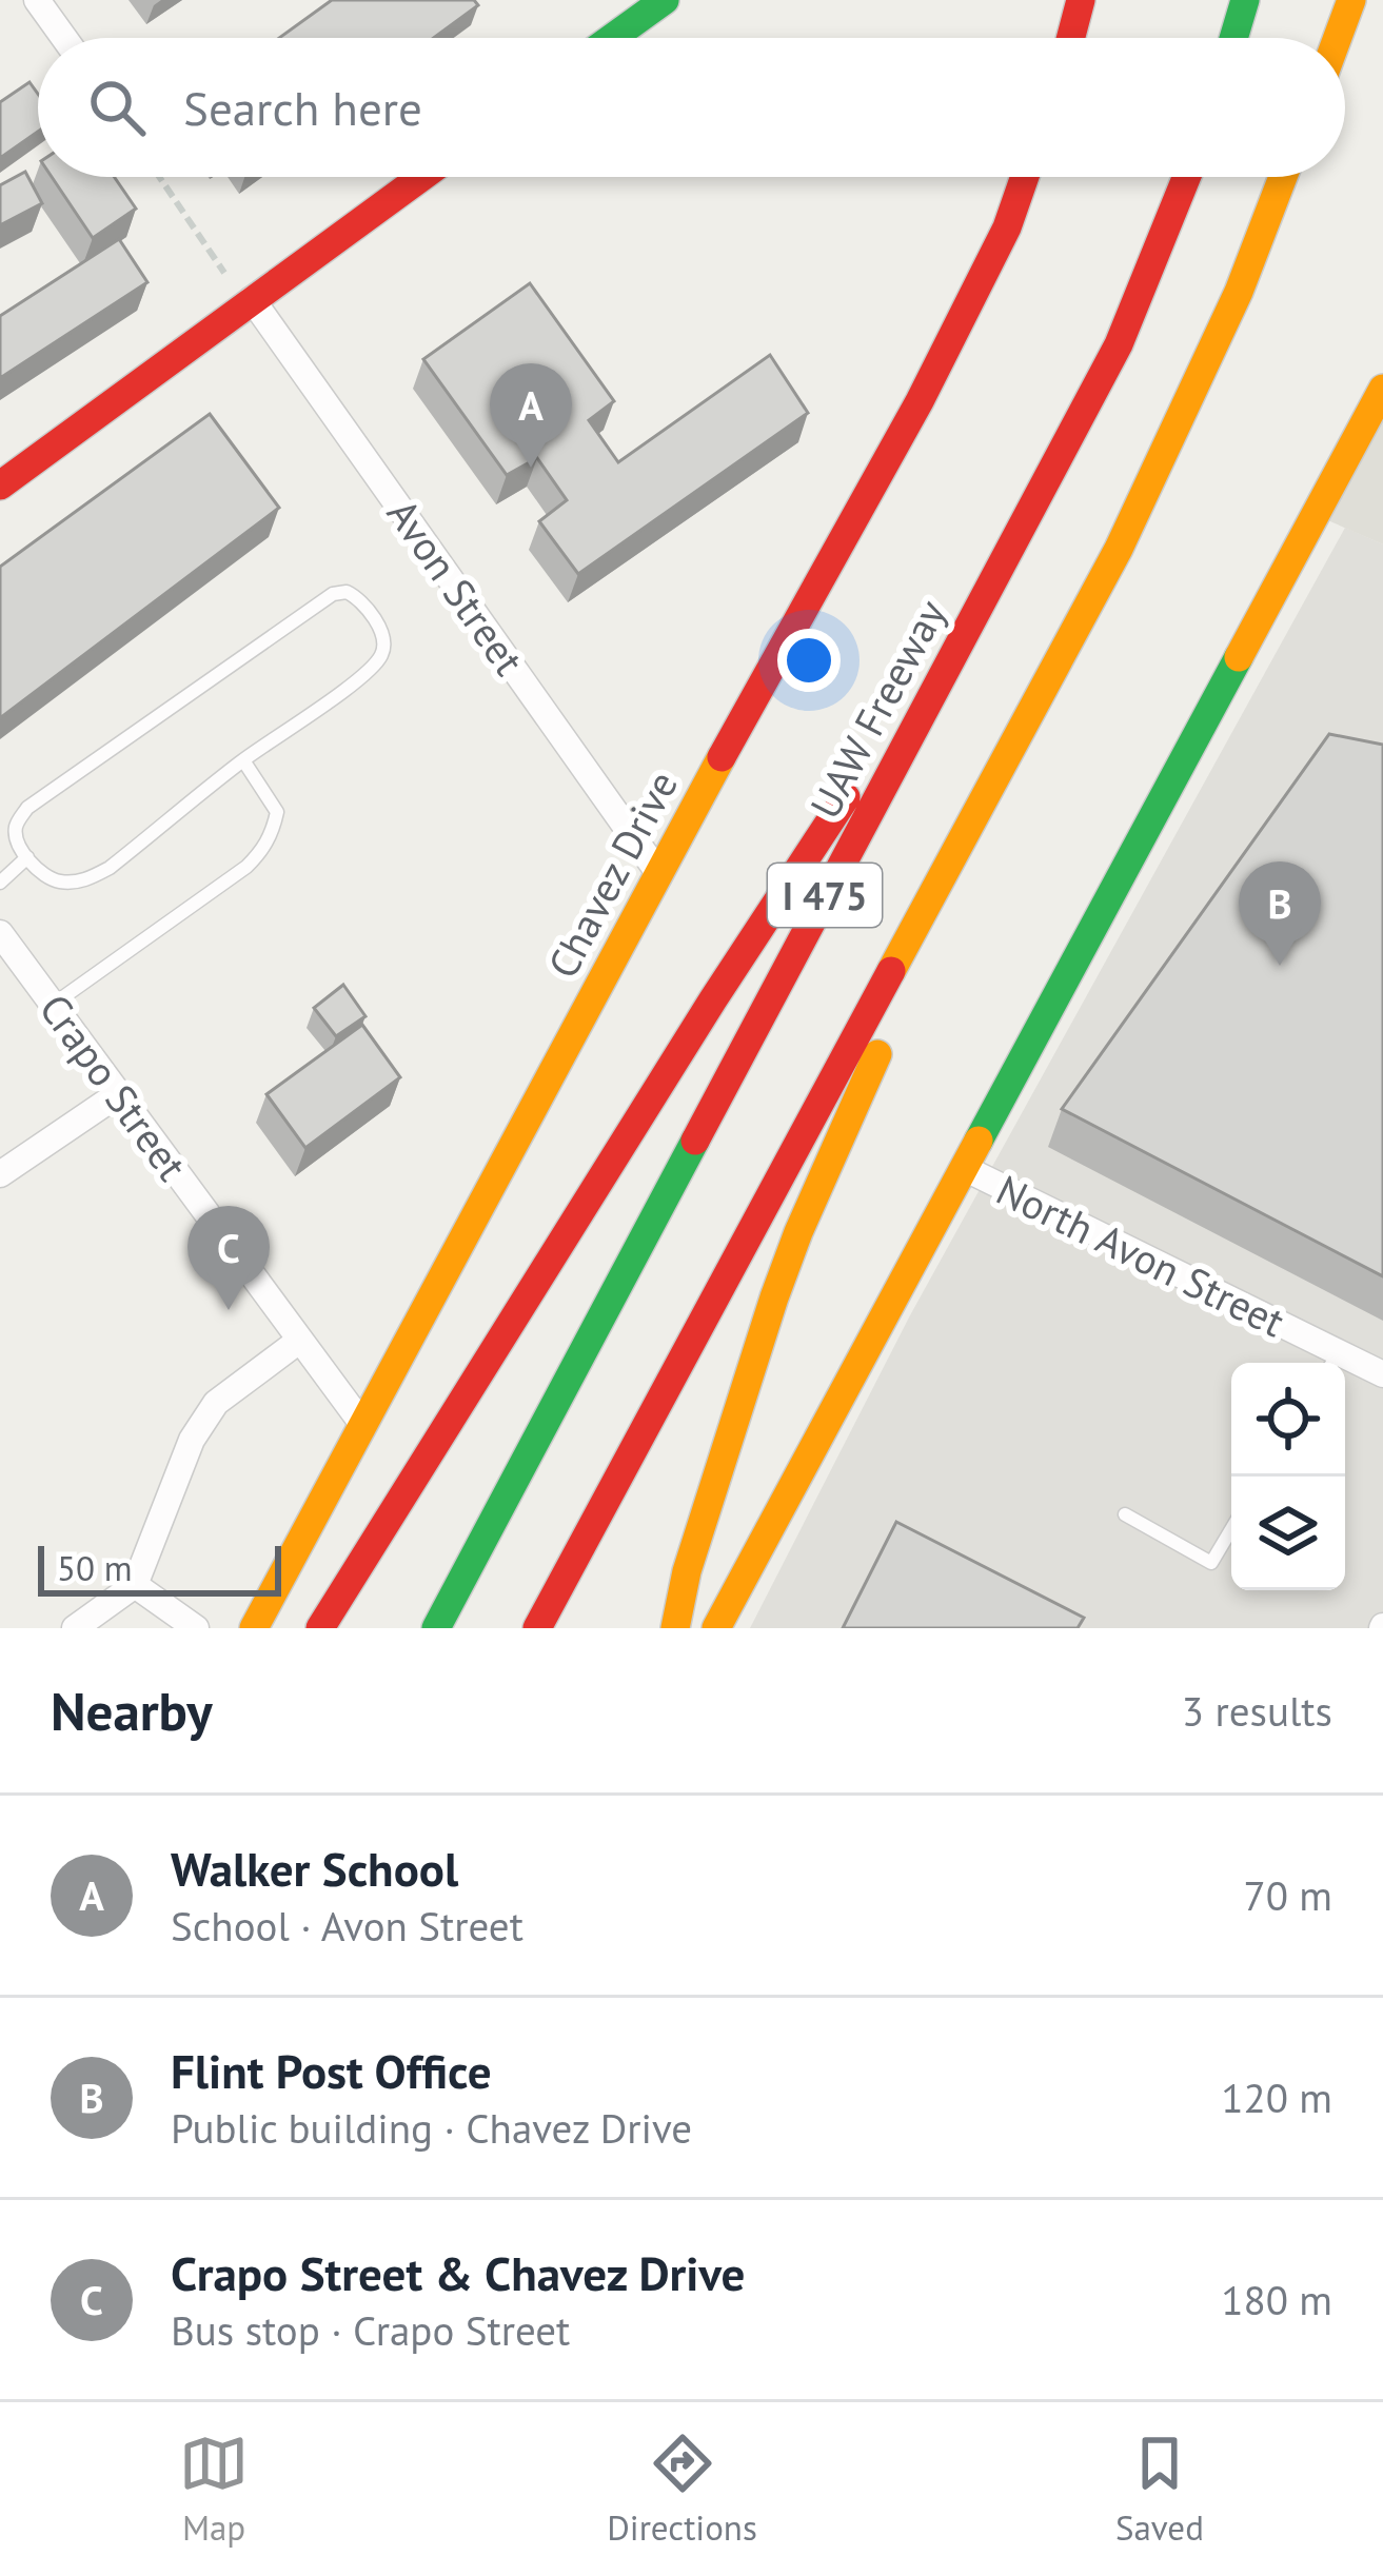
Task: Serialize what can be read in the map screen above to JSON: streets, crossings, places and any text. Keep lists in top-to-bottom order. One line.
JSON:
{"streets":{"main road":["UAW Freeway","Chavez Drive","I 475"],"street":["Avon Street","Crapo Street","North Avon Street"]},"crossings":[["Avon Street","Chavez Drive"],["Chavez Drive","Crapo Street"]],"scale_bar":"50 m","page":{"search":"Search here","pins":["A","B","C"],"scale":"50 m","heading":["Nearby","3 results"],"list":[{"mark":"A","name":"Walker School","note":"School · Avon Street","value":"70 m"},{"mark":"B","name":"Flint Post Office","note":"Public building · Chavez Drive","value":"120 m"},{"mark":"C","name":"Crapo Street & Chavez Drive","note":"Bus stop · Crapo Street","value":"180 m"}],"nav":["Map","Directions","Saved"]}}
